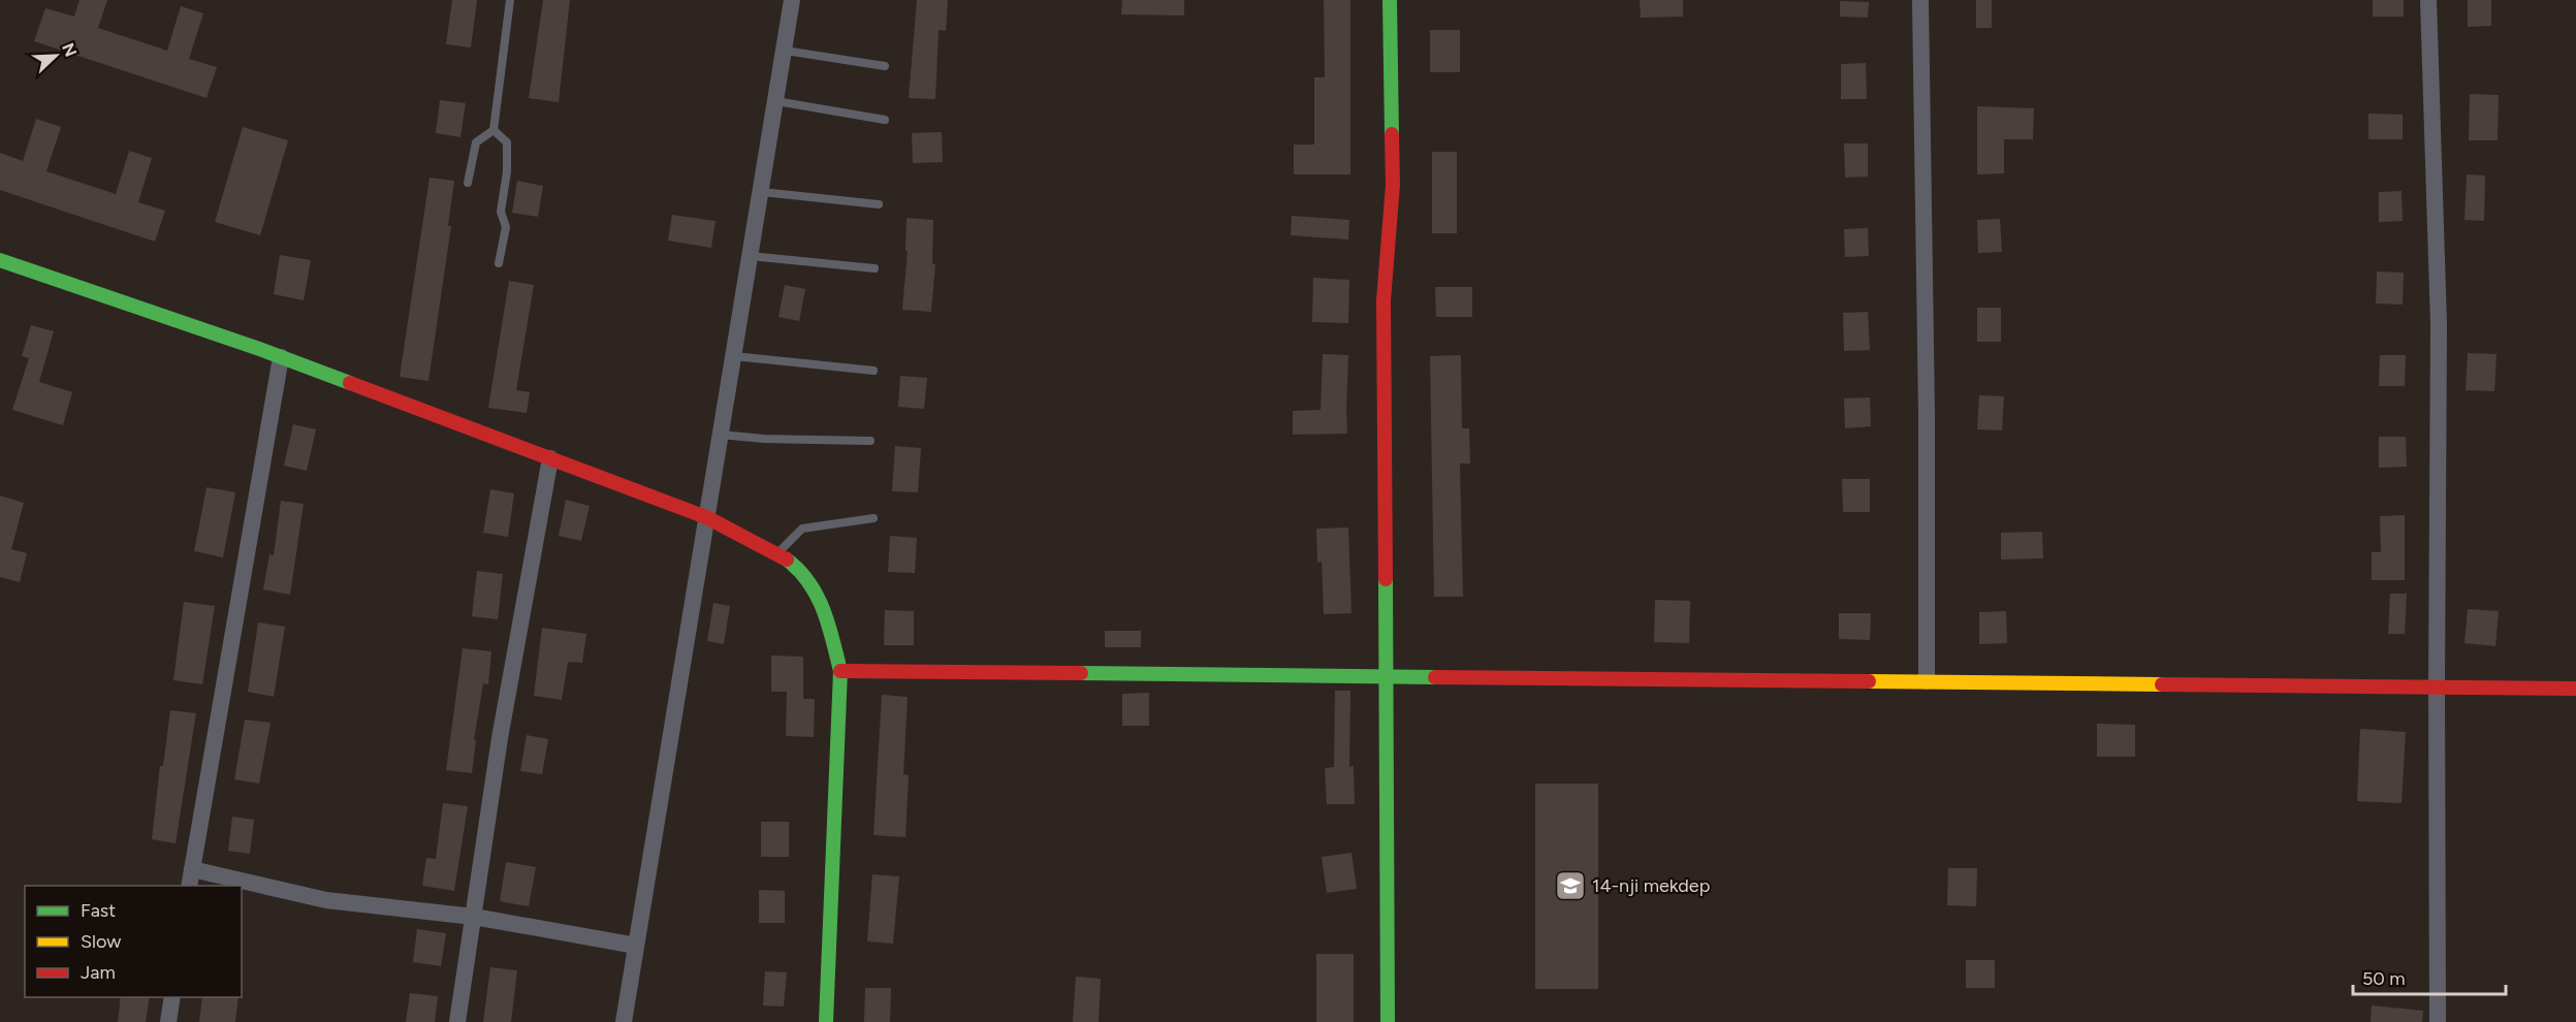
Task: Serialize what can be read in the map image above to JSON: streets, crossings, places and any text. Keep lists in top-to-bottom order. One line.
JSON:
{"places":{"school or university":["14-nji mekdep"]},"legend":["Fast","Slow","Jam"],"scale_bar":"50 m","north":"top right"}
